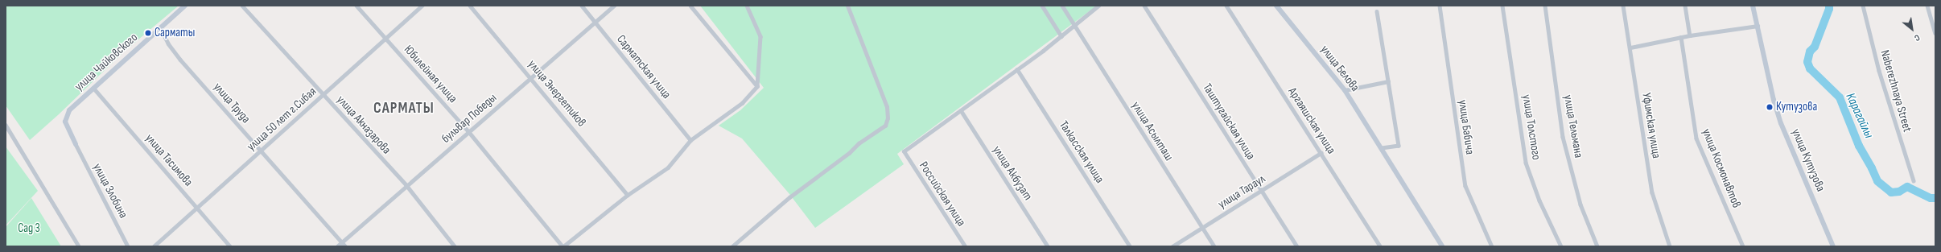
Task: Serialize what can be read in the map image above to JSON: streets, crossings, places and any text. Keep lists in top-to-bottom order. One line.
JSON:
{"streets":{"main road":["улица Чайковского","улица Белова","улица Кутузова"],"street":["Сарматская улица","Юбилейная улица","Naberezhnaya Street","улица Энергетиков","улица Труда","бульвар Победы","улица 50 лет г.Сибая","Аргаяшская улица","Таштугайская улица","улица Акназарова","Уфимская улица","улица Тельмана","улица Бабича","улица Толстого","улица Асылташ","Талкасская улица","улица Тасимова","улица Космонавтов","улица Акбузат","улица Злобина","улица Тараул","Российская улица"]},"crossings":[["улица Чайковского","улица Труда"],["улица Чайковского","улица Тасимова"],["улица Чайковского","улица Злобина"],["Сарматская улица","бульвар Победы"],["Юбилейная улица","бульвар Победы"],["Юбилейная улица","улица 50 лет г.Сибая"],["улица Энергетиков","бульвар Победы"],["улица Труда","бульвар Победы"],["улица Труда","улица 50 лет г.Сибая"],["бульвар Победы","улица Акназарова"],["улица 50 лет г.Сибая","улица Акназарова"],["улица 50 лет г.Сибая","улица Тасимова"],["Аргаяшская улица","улица Тараул"],["Таштугайская улица","улица Тараул"],["улица Асылташ","улица Тараул"],["улица Акбузат","Российская улица"]],"districts":["САРМАТЫ"],"water":["Карагайлы"],"parks":["Сад 3"],"places":["Сарматы","Кутузова"],"north":"bottom right"}
